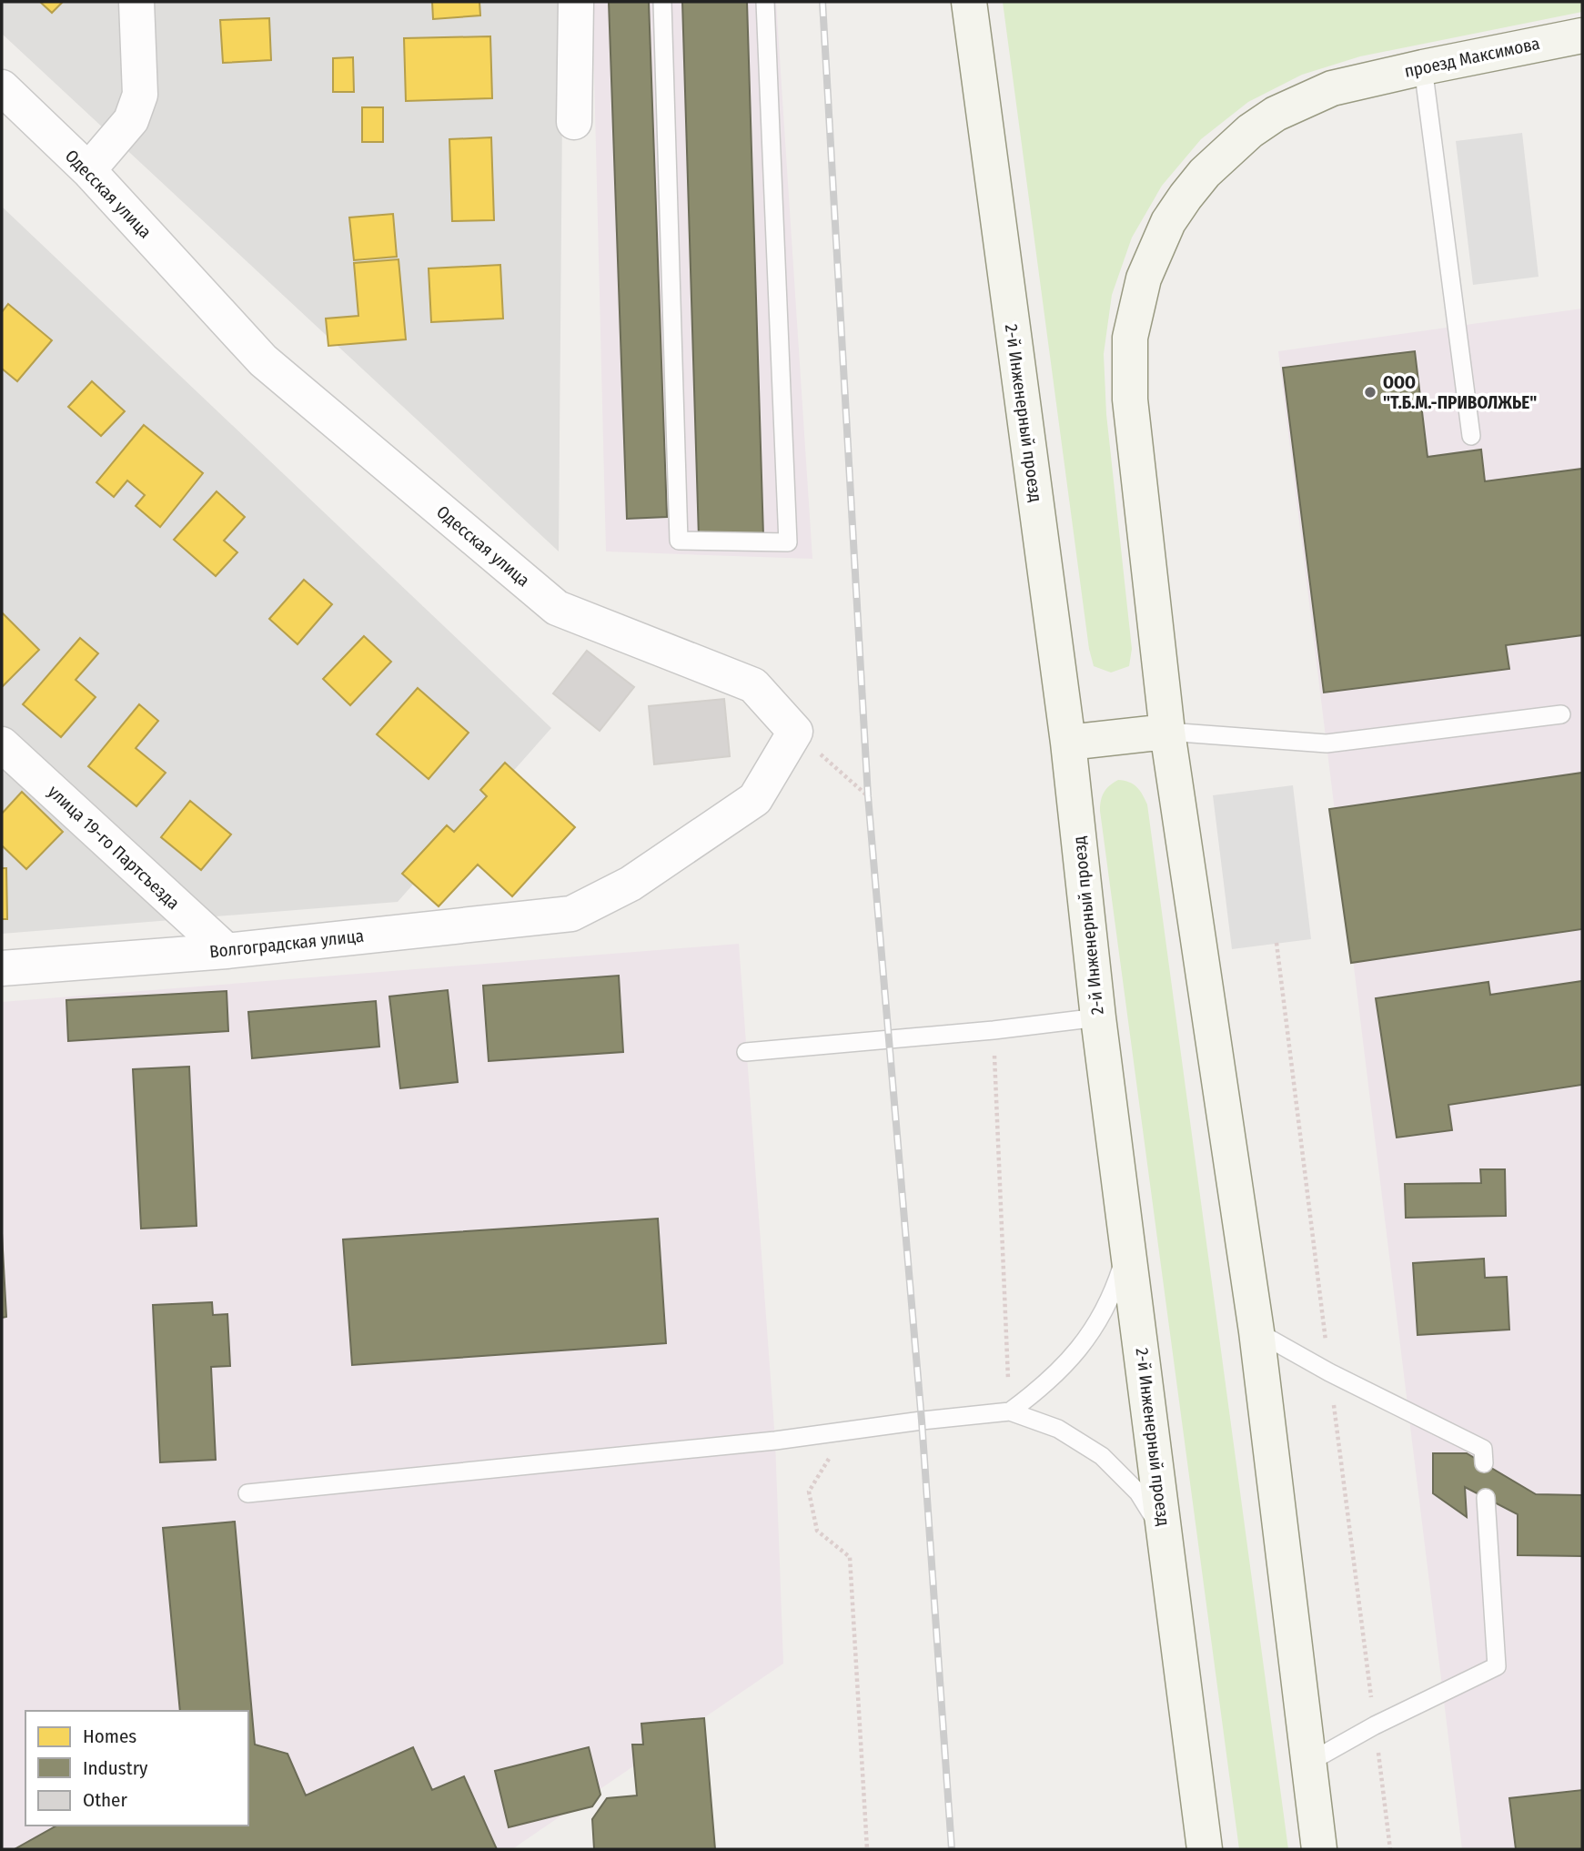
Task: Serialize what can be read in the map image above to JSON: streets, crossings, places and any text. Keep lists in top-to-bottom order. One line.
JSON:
{"streets":{"main road":["проезд Максимова","2-й Инженерный проезд"],"street":["Одесская улица","улица 19-го Партсъезда","Волгоградская улица"]},"crossings":[["Одесская улица","Волгоградская улица"],["улица 19-го Партсъезда","Волгоградская улица"]],"places":["ООО \"Т.Б.М.-ПРИВОЛЖЬЕ\""],"legend":["Homes","Industry","Other"]}
